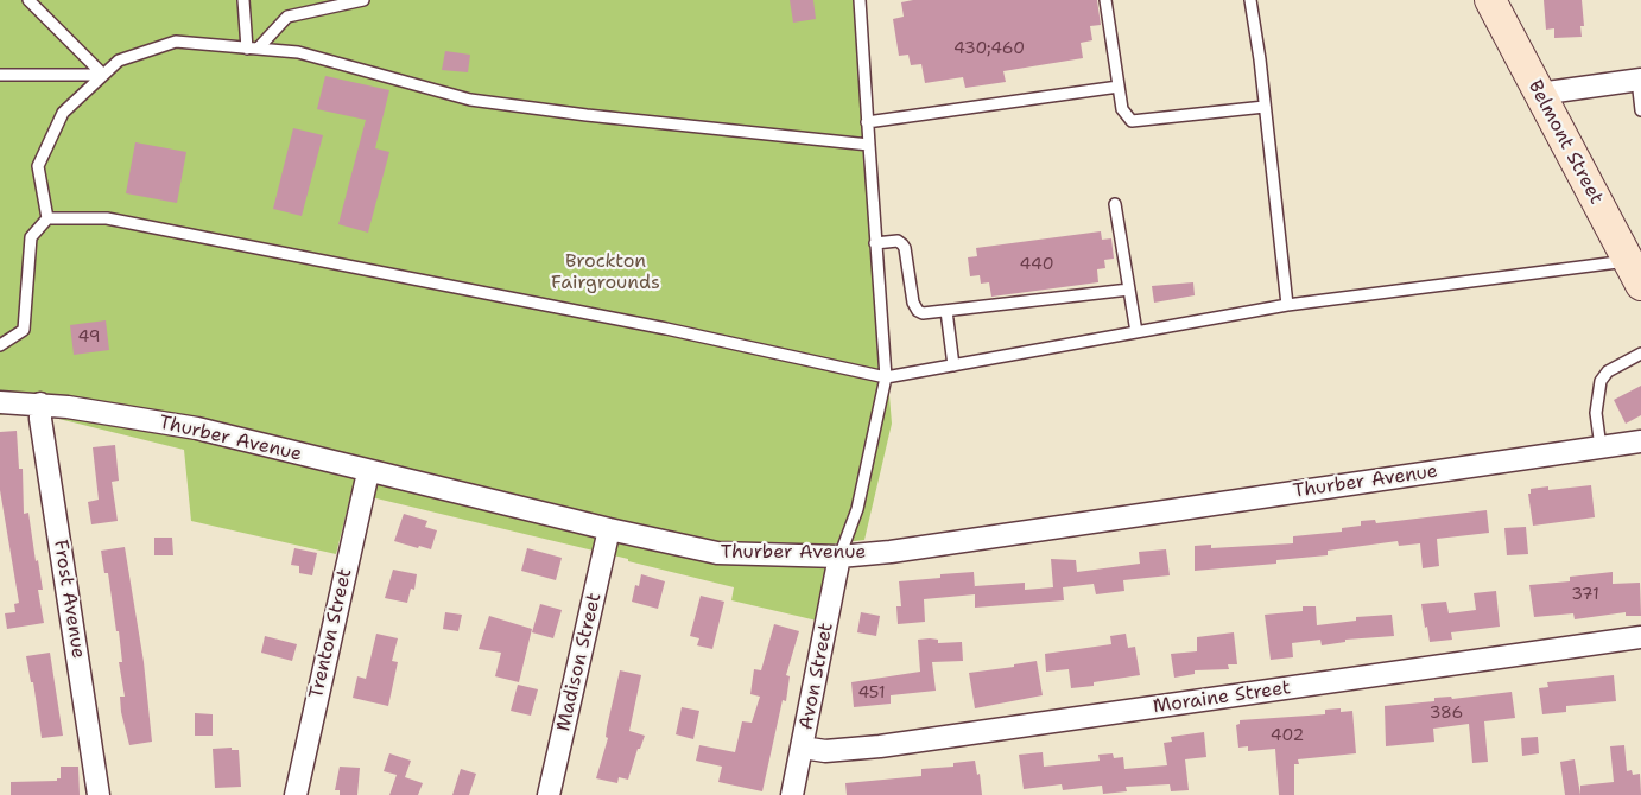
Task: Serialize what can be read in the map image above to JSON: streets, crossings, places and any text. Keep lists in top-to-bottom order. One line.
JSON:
{"streets":{"main road":["Belmont Street"],"street":["Thurber Avenue","Frost Avenue","Trenton Street","Madison Street","Avon Street","Moraine Street"]},"crossings":[["Thurber Avenue","Frost Avenue"],["Thurber Avenue","Trenton Street"],["Thurber Avenue","Madison Street"],["Thurber Avenue","Avon Street"],["Avon Street","Moraine Street"]],"parks":["Brockton Fairgrounds"],"house_numbers":["430;460","440","49","371","451","386","402"]}
